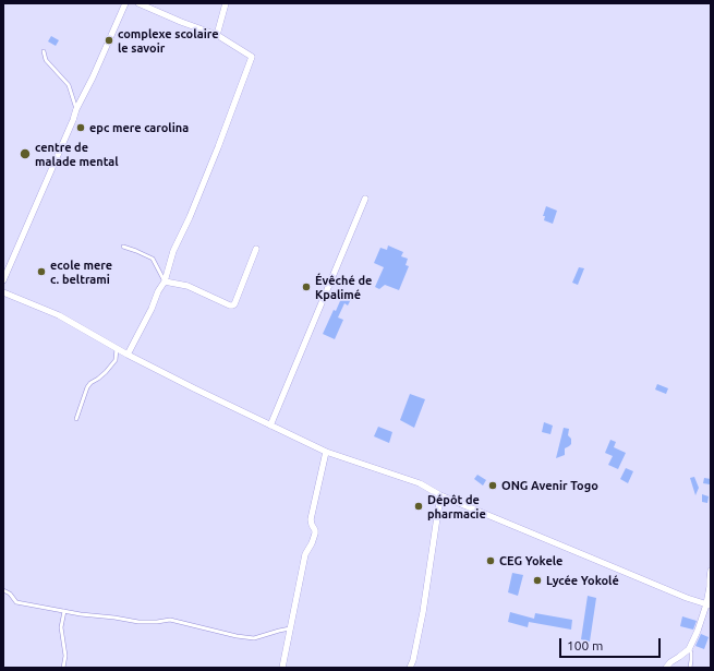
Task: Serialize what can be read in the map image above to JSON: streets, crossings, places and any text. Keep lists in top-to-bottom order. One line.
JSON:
{"places":["complexe scolaire le savoir","epc mere carolina","centre de malade mental","ecole mere c. beltrami","Évêché de Kpalimé","ONG Avenir Togo","Dépôt de pharmacie","CEG Yokele","Lycée Yokolé"],"scale_bar":"100 m"}
